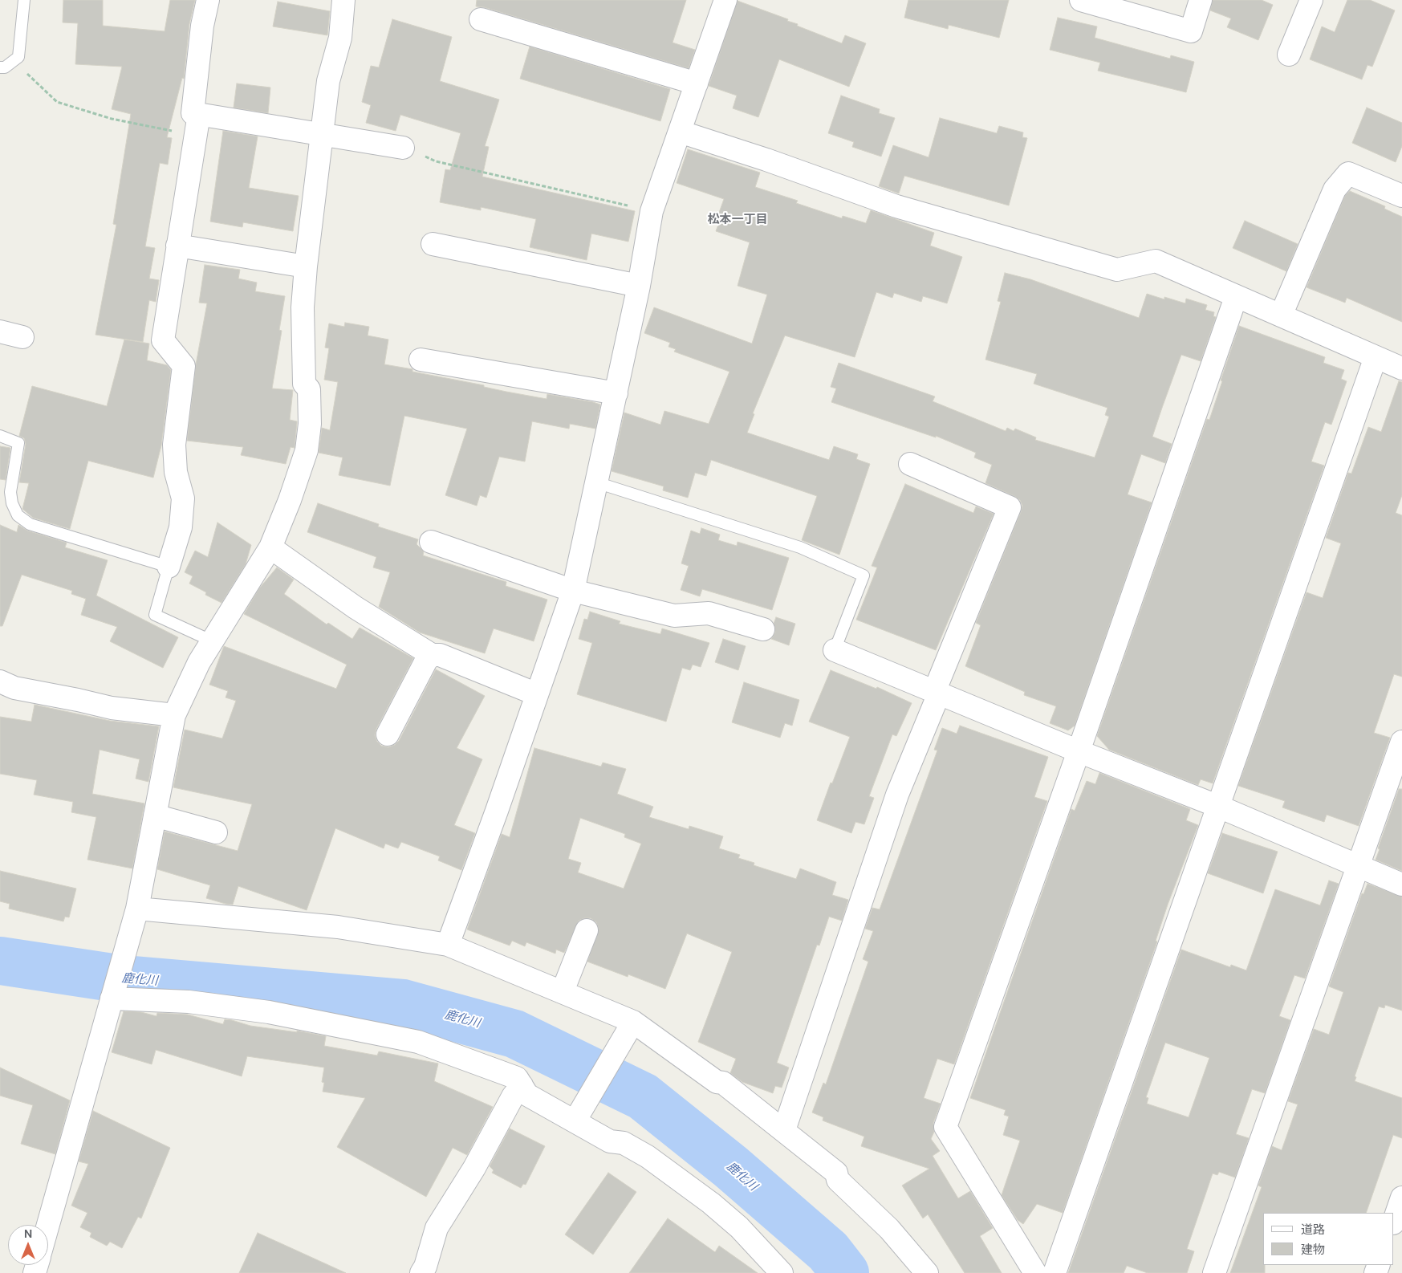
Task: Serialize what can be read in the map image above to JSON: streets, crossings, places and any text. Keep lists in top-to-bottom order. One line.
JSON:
{"districts":["松本一丁目"],"water":["鹿化川"],"legend":["道路","建物"],"north":"top"}
